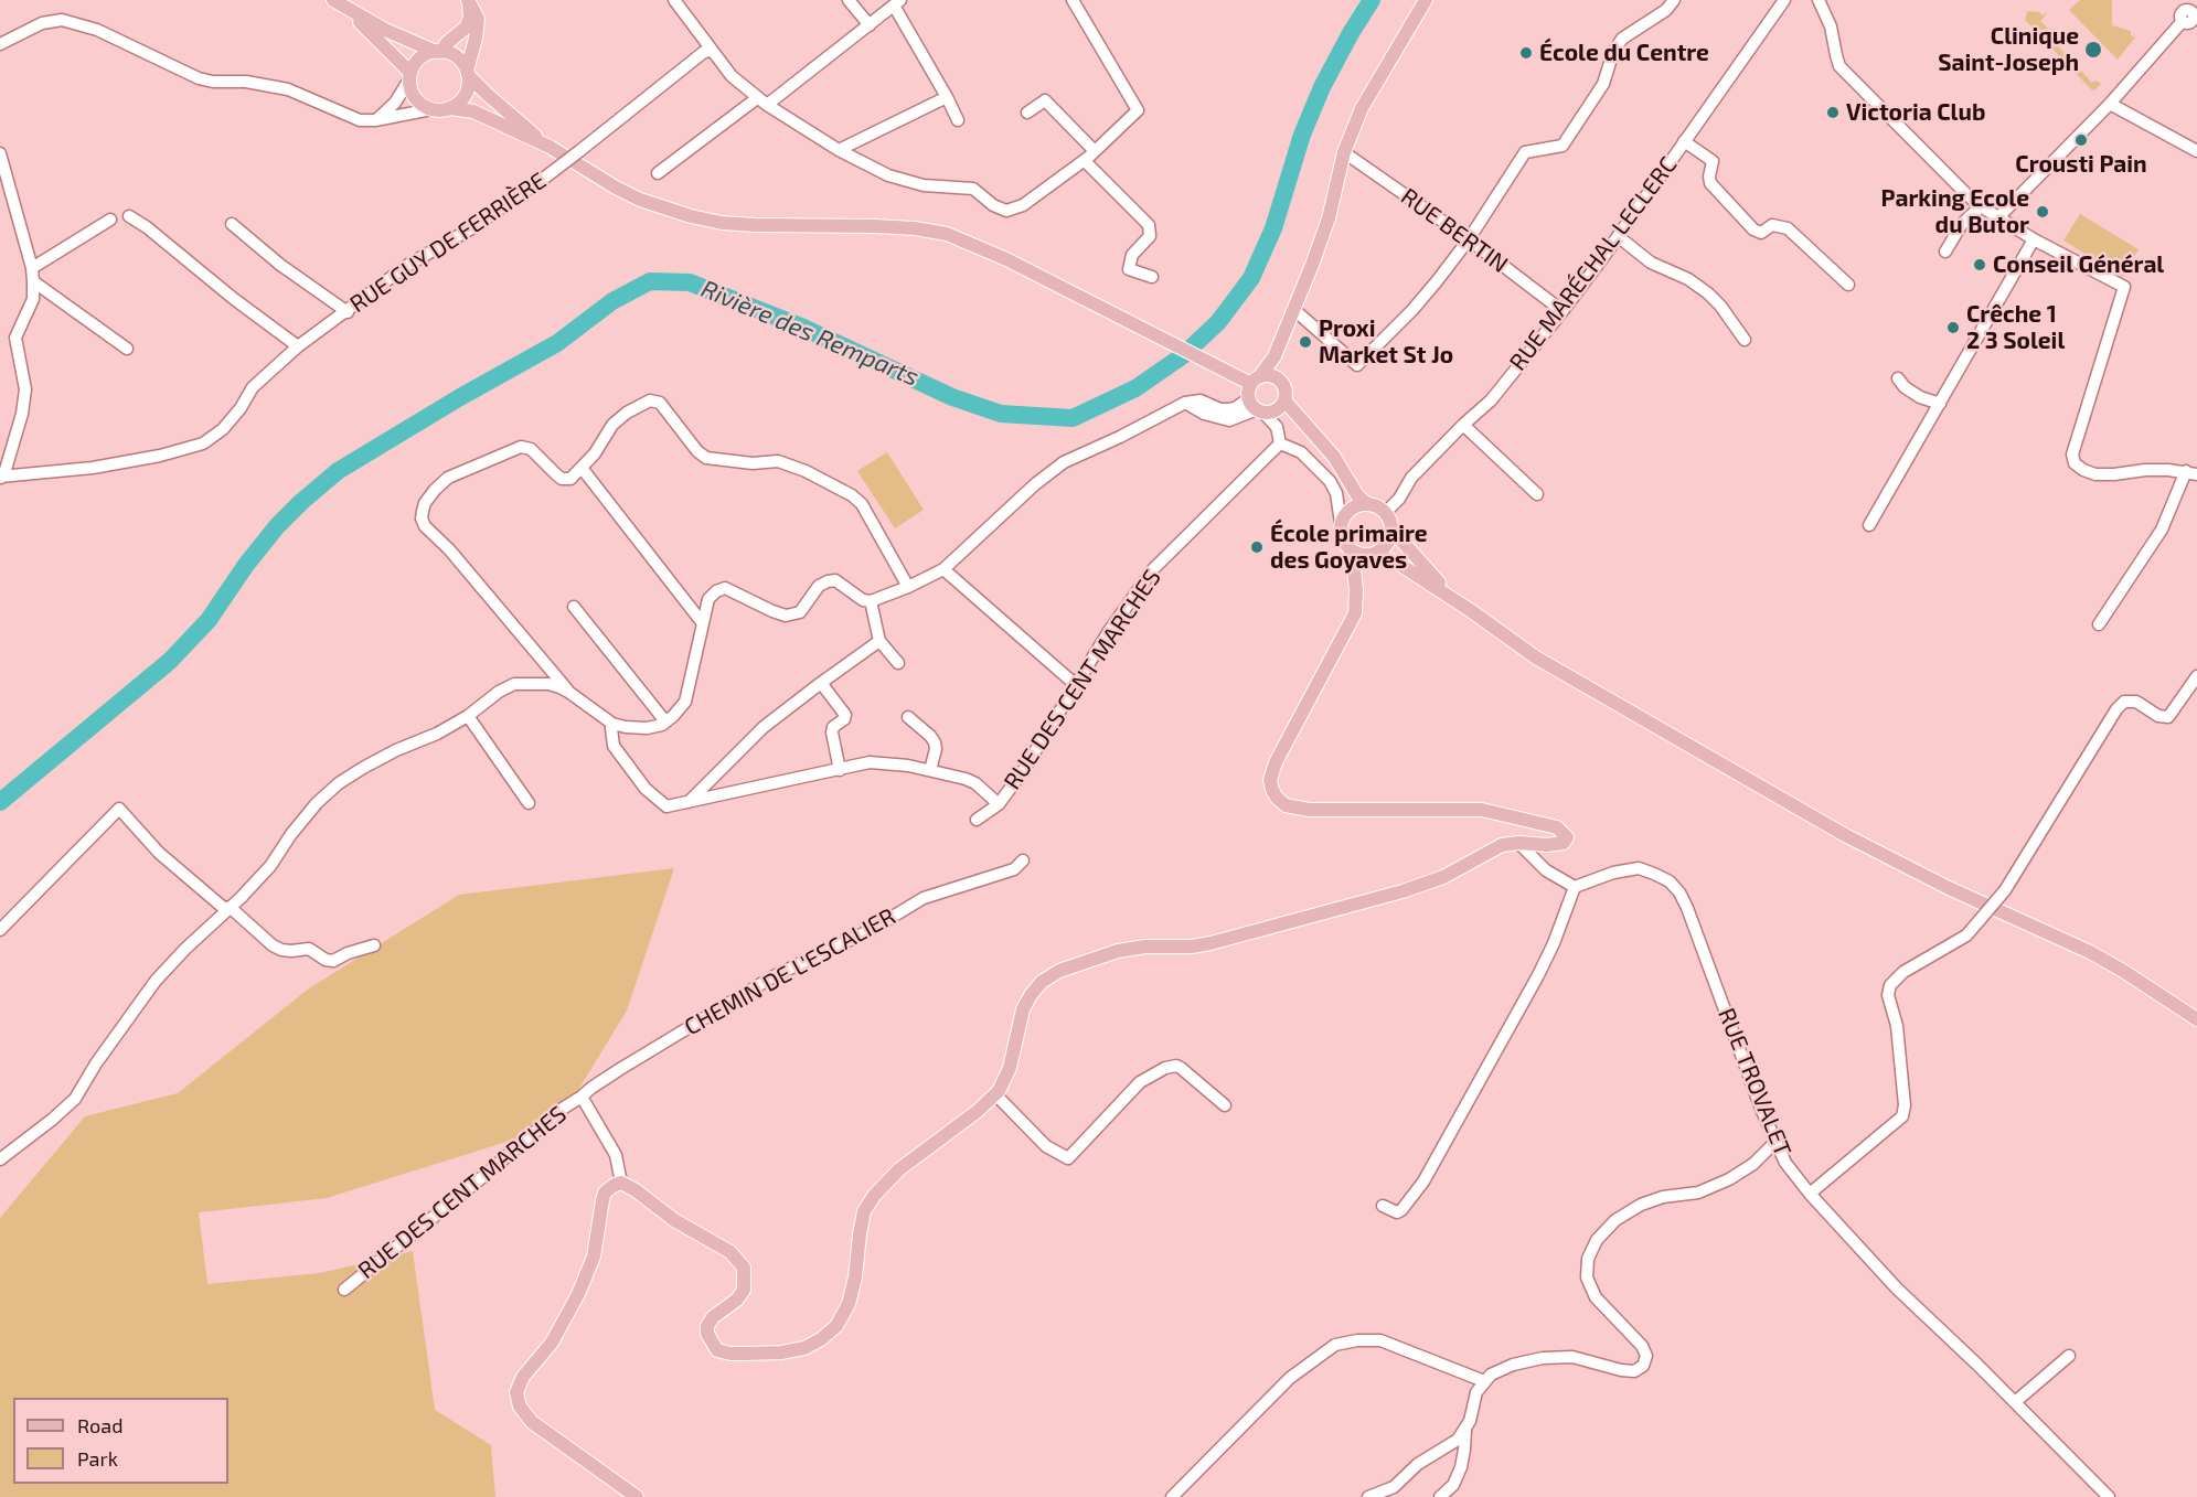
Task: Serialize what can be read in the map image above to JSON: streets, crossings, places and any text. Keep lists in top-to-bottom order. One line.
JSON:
{"streets":{"street":["RUE BERTIN","RUE GUY DE FERRIÈRE","RUE MARÉCHAL LECLERC","RUE DES CENT MARCHES","CHEMIN DE L'ESCALIER","RUE TROVALET"]},"crossings":[["RUE BERTIN","RUE MARÉCHAL LECLERC"],["RUE DES CENT MARCHES","CHEMIN DE L'ESCALIER"]],"water":["Rivière des Remparts"],"places":["Clinique Saint-Joseph","École du Centre","Victoria Club","Crousti Pain","Parking Ecole du Butor","Conseil Général","Crêche 1 2 3 Soleil","Proxi Market St Jo","École primaire des Goyaves"],"legend":["Road","Park"]}
